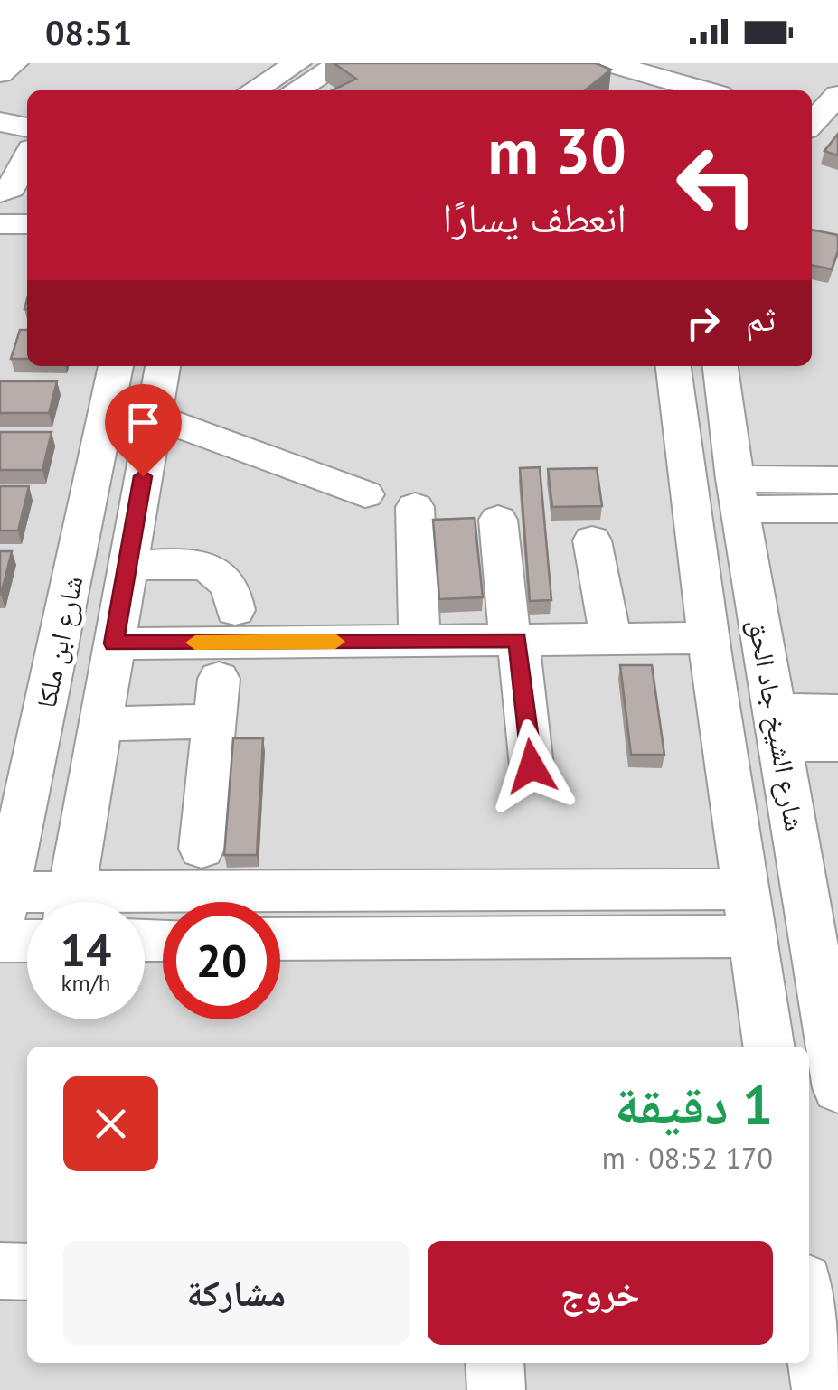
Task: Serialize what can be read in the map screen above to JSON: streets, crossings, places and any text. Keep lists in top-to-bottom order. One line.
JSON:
{"streets":{"street":["شارع ابن ملكا","شارع الشيخ جاد الحق"]},"page":{"status":"08:51","turn":["30 m","انعطف يسارًا"],"then":"ثم","speed":"14 km/h","limit":"20","heading":["1 دقيقة","170 m · 08:52"],"buttons":["خروج","مشاركة"]}}
